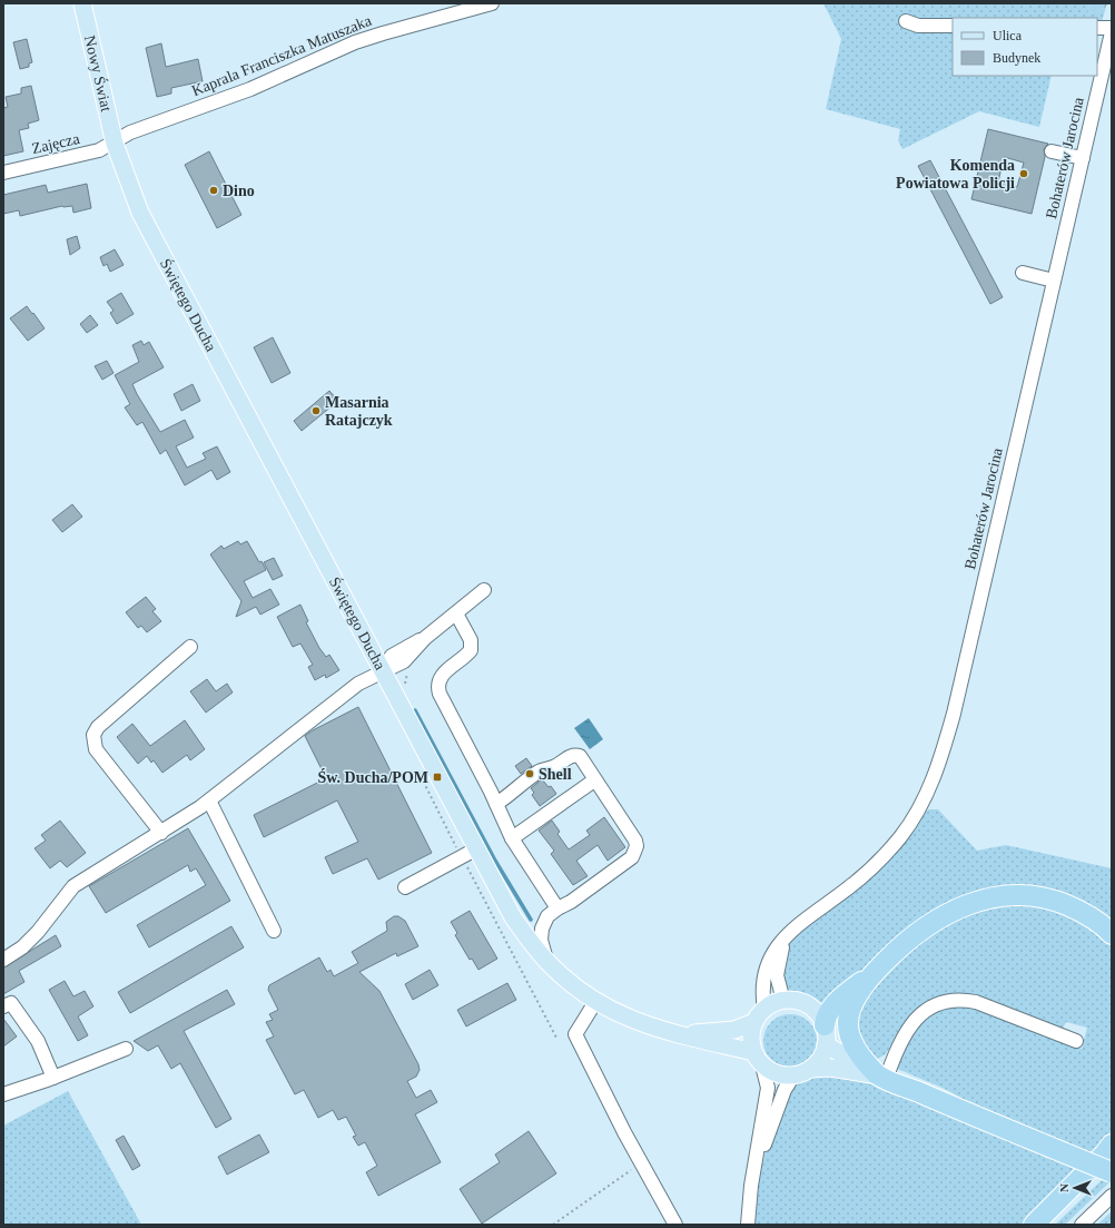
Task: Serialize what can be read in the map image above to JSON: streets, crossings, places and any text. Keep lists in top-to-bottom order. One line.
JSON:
{"streets":{"main road":["Nowy Świat","Świętego Ducha"],"street":["Kaprala Franciszka Matuszaka","Zajęcza","Bohaterów Jarocina"]},"crossings":[["Kaprala Franciszka Matuszaka","Nowy Świat"],["Kaprala Franciszka Matuszaka","Zajęcza"],["Kaprala Franciszka Matuszaka","Świętego Ducha"],["Nowy Świat","Zajęcza"],["Nowy Świat","Świętego Ducha"],["Zajęcza","Świętego Ducha"],["Bohaterów Jarocina","Świętego Ducha"]],"places":{"other":["Komenda Powiatowa Policji","Dino","Masarnia Ratajczyk","Shell"],"transit":["Św. Ducha/POM"]},"legend":["Ulica","Budynek"],"north":"left"}
